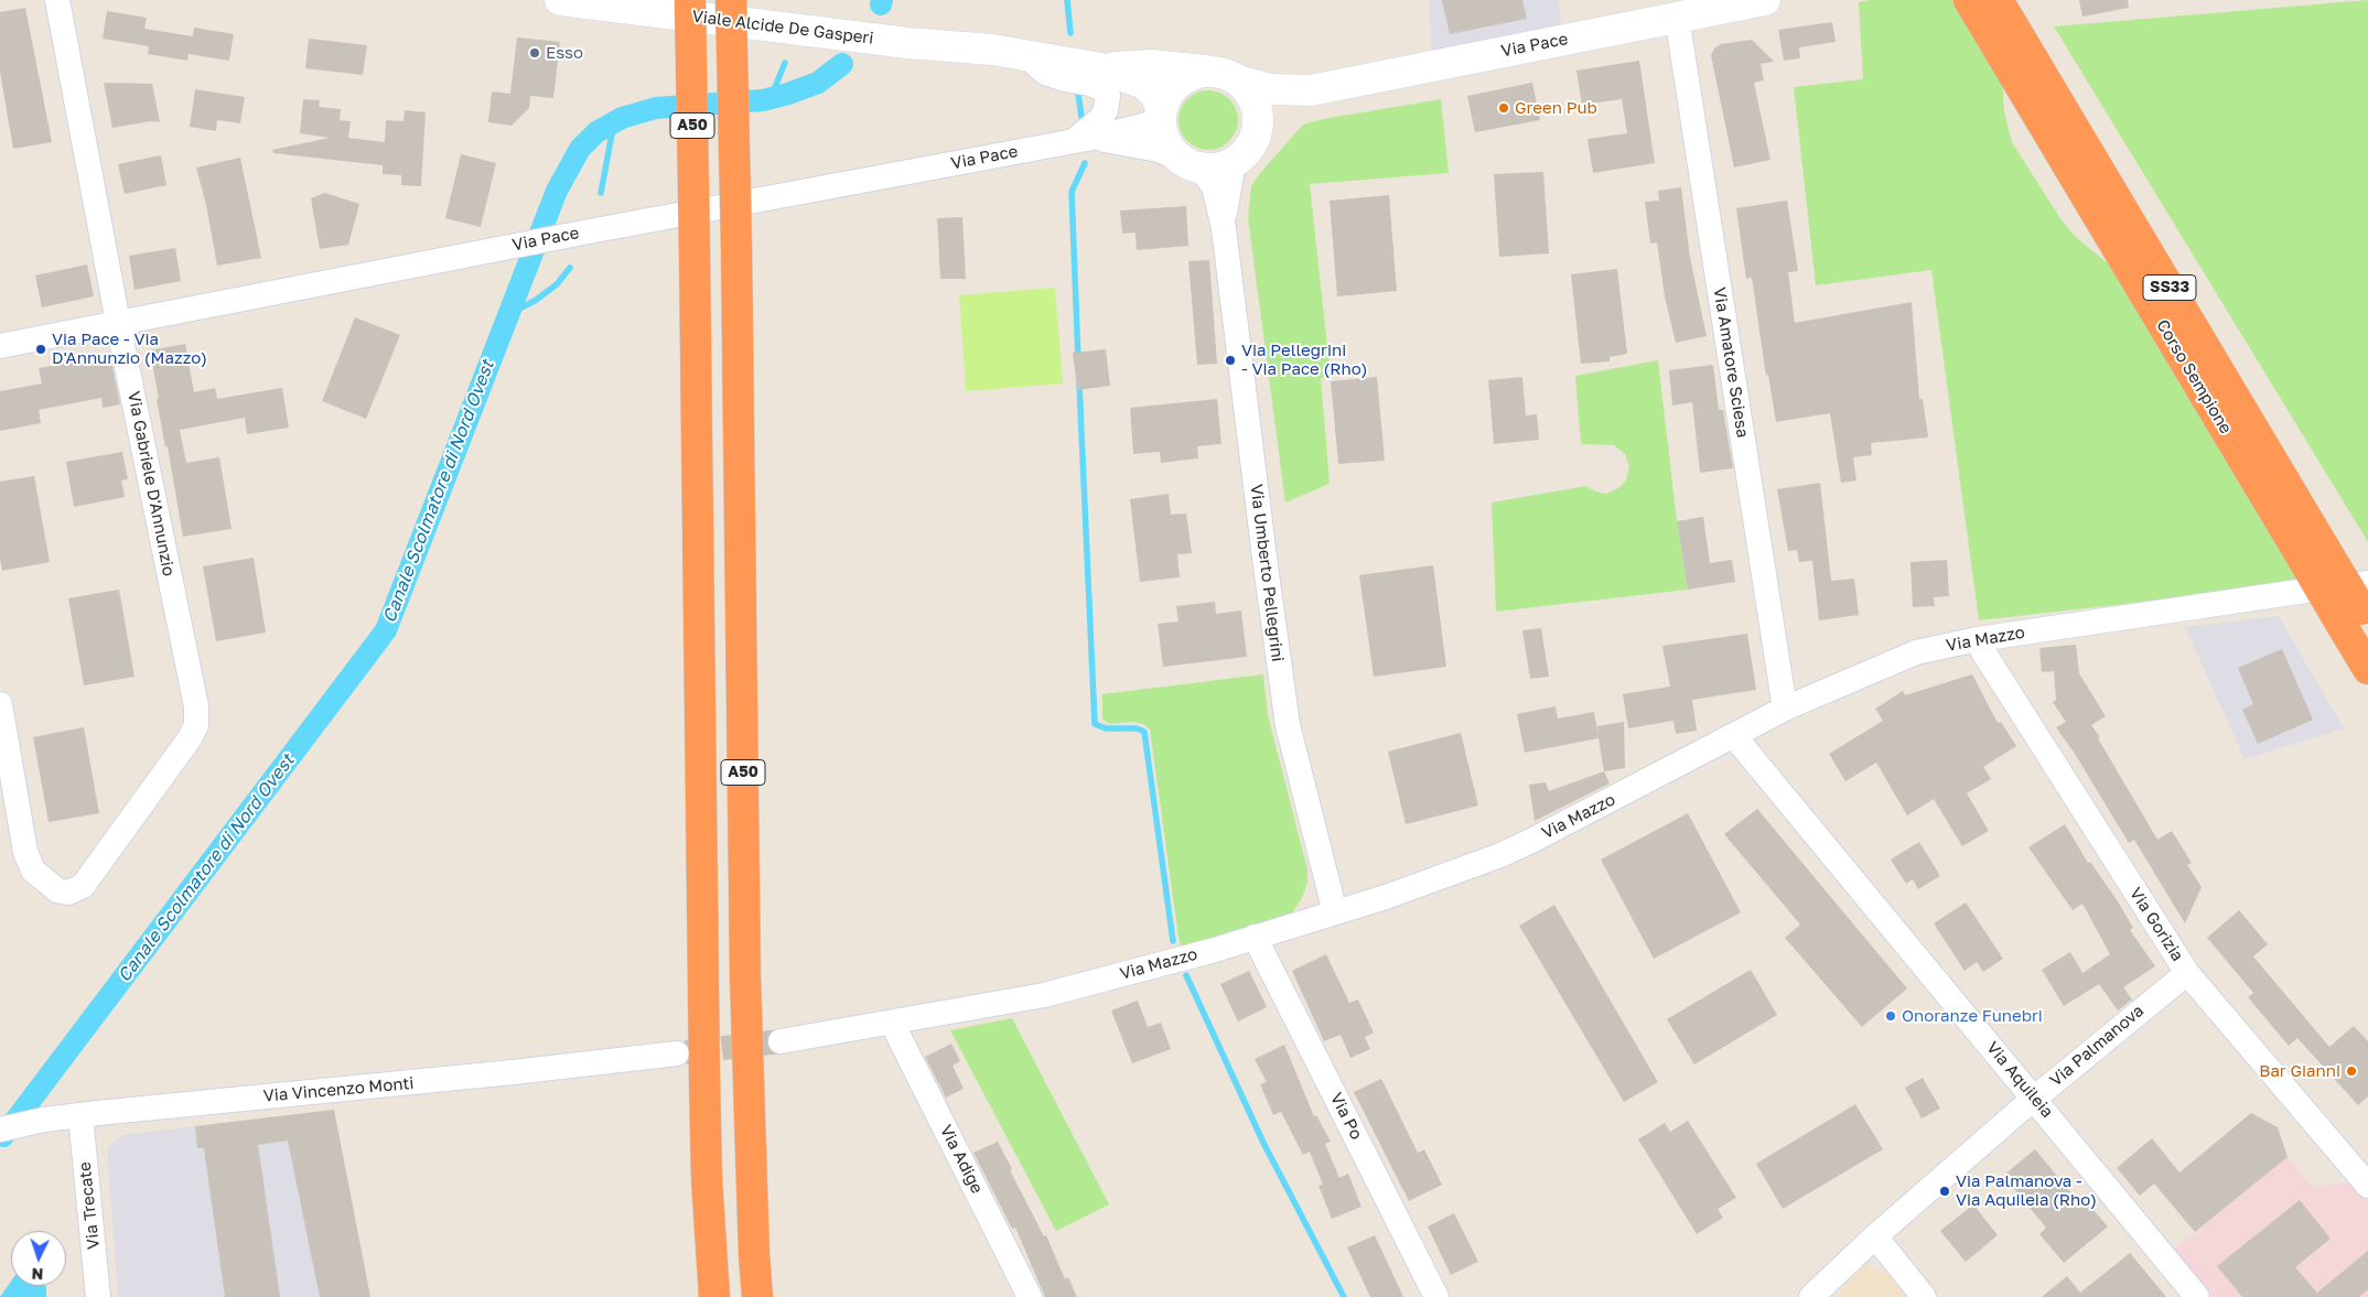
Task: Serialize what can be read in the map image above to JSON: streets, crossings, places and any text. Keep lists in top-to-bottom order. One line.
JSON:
{"streets":{"highway":["A50","SS33","Corso Sempione"],"street":["Viale Alcide De Gasperi","Via Pace","Via Amatore Sciesa","Via Gabriele D'Annunzio","Via Umberto Pellegrini","Via Mazzo","Via Gorizia","Via Palmanova","Via Aquileia","Via Vincenzo Monti","Via Po","Via Adige","Via Trecate"]},"crossings":[["Viale Alcide De Gasperi","Via Pace"],["Via Pace","Via Amatore Sciesa"],["Via Pace","Via Gabriele D'Annunzio"],["Via Amatore Sciesa","Via Mazzo"],["Corso Sempione","Via Mazzo"],["Via Umberto Pellegrini","Via Mazzo"],["Via Mazzo","Via Gorizia"],["Via Mazzo","Via Aquileia"],["Via Mazzo","Via Po"],["Via Mazzo","Via Adige"],["Via Gorizia","Via Palmanova"],["Via Palmanova","Via Aquileia"],["Via Vincenzo Monti","Via Trecate"]],"water":["Canale Scolmatore di Nord Ovest"],"places":["Esso","Green Pub","Via Pace - Via D'Annunzio (Mazzo)","Via Pellegrini - Via Pace (Rho)","Onoranze Funebri","Bar Gianni","Via Palmanova - Via Aquileia (Rho)"],"north":"bottom"}
